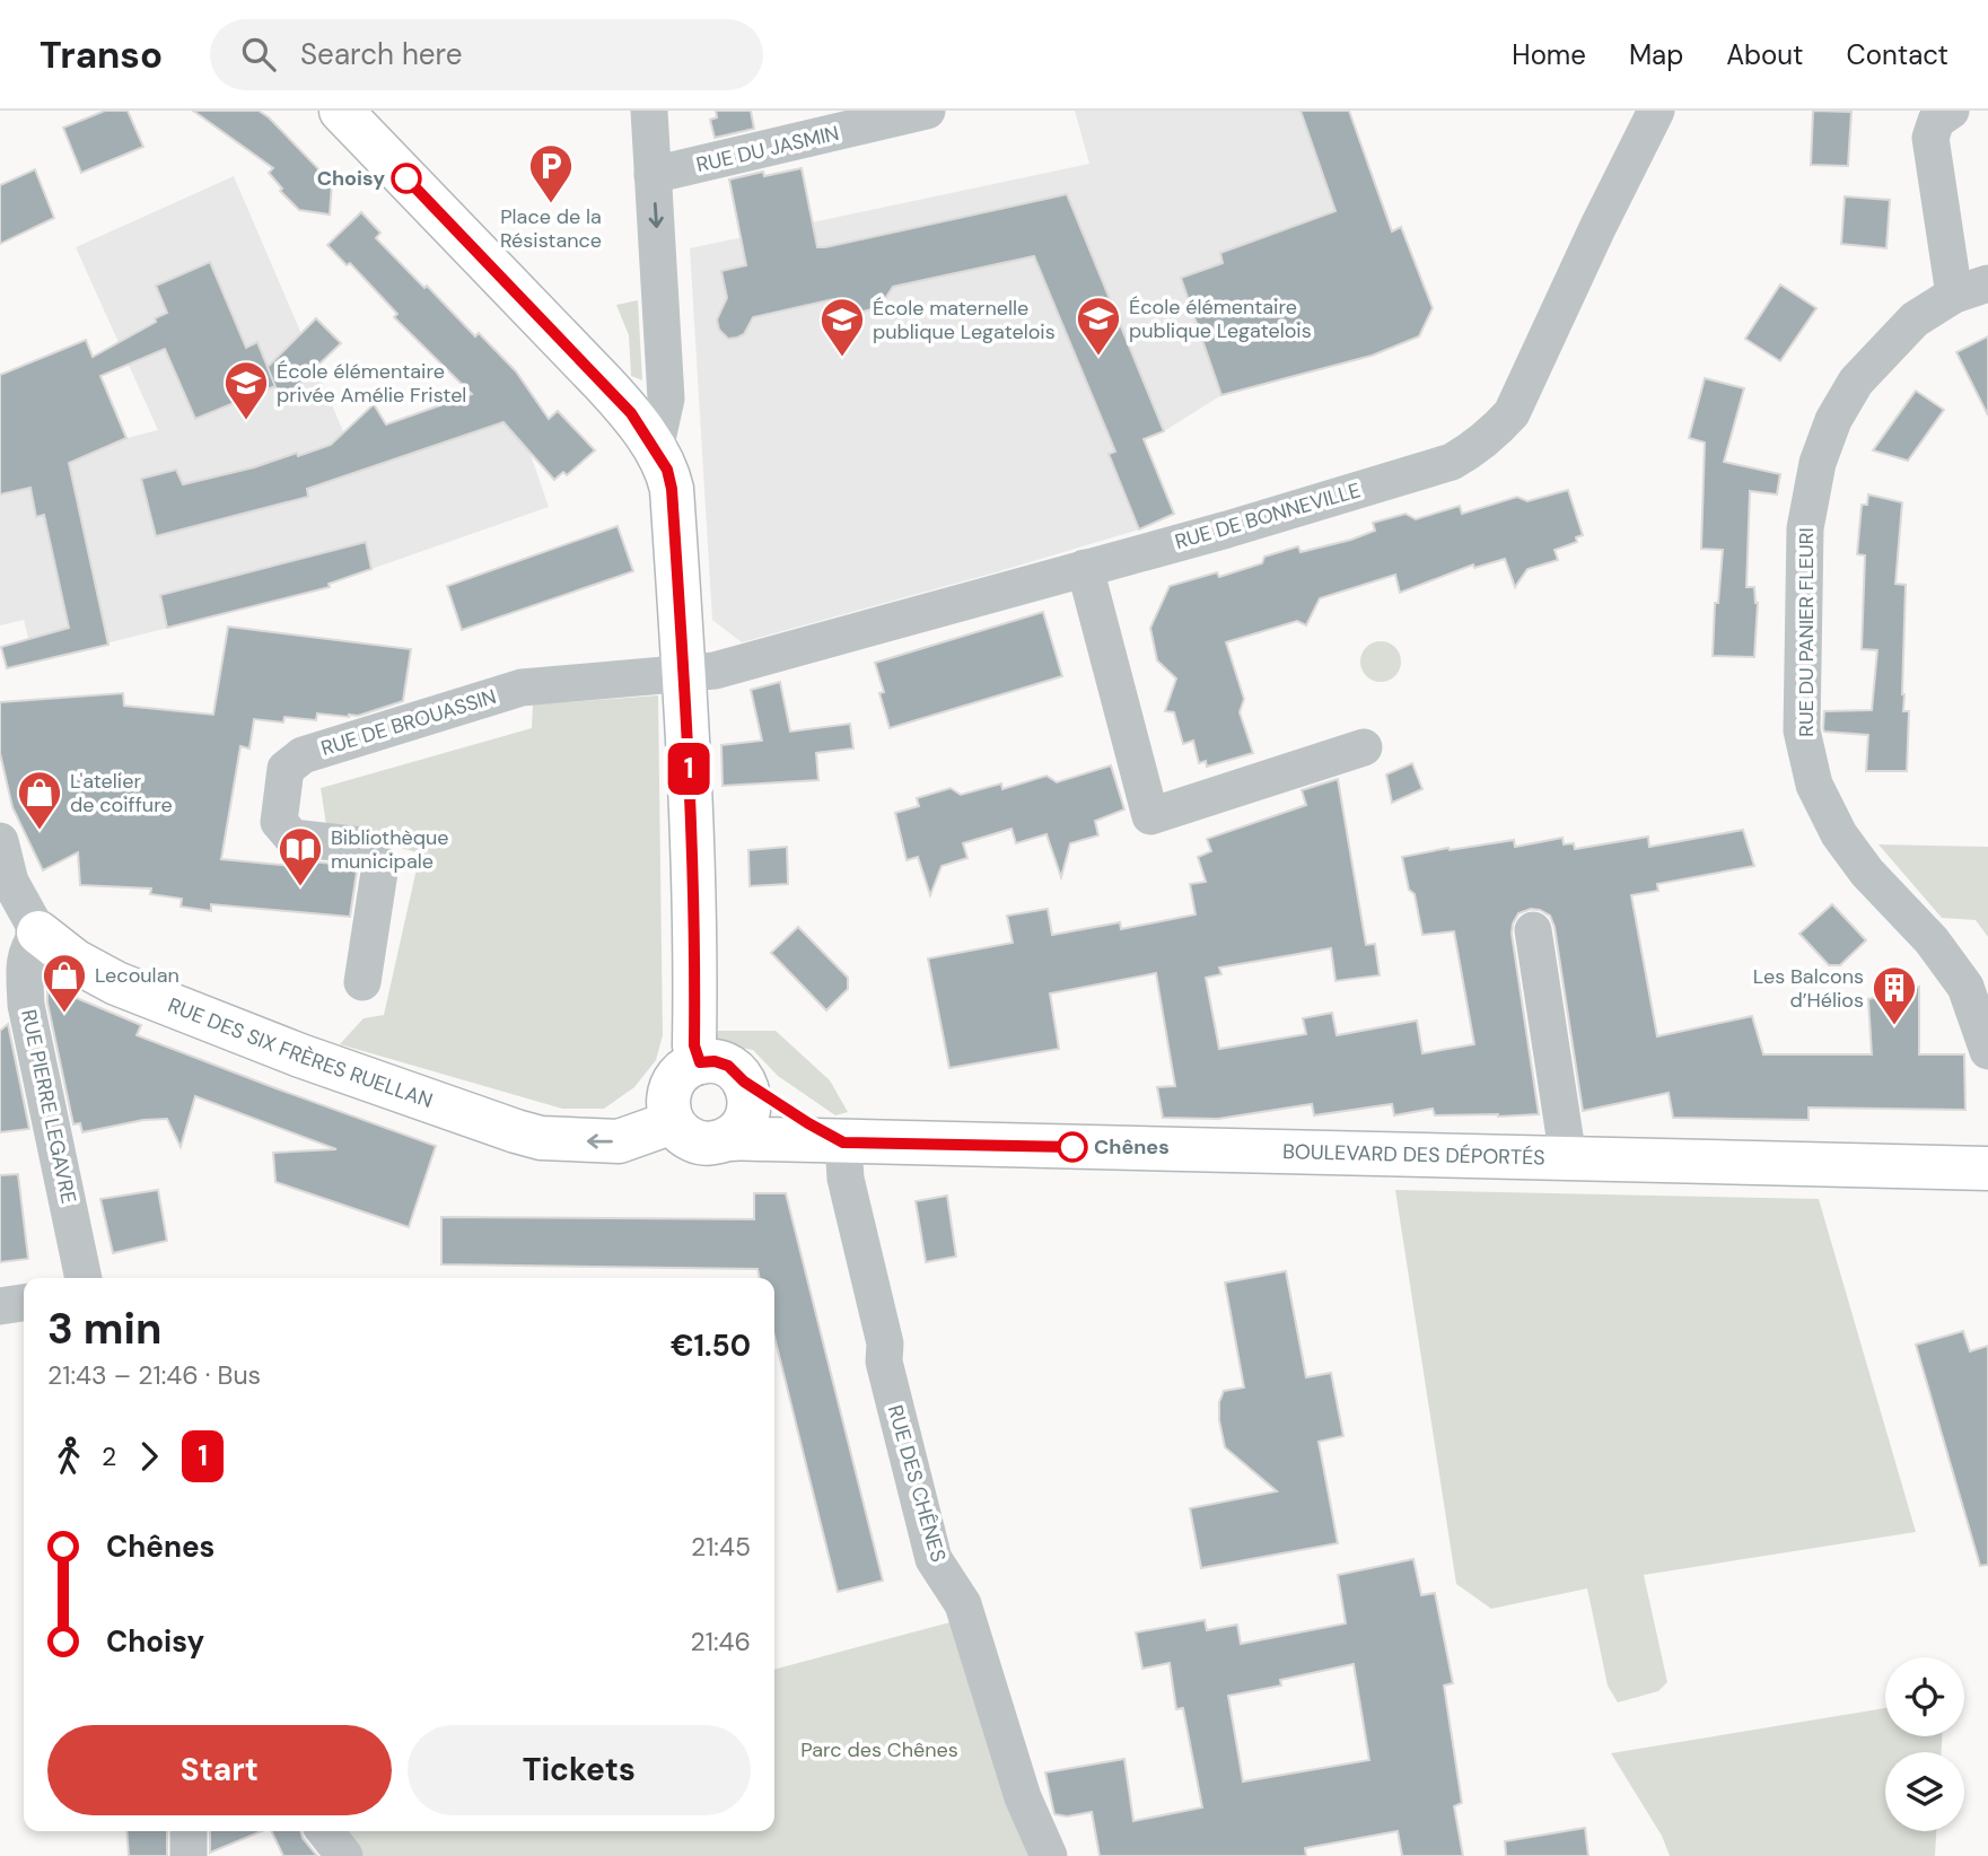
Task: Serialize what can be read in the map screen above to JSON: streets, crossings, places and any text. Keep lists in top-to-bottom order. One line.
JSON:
{"streets":{"main road":["RUE DES SIX FRÈRES RUELLAN","BOULEVARD DES DÉPORTÉS"],"street":["RUE DU JASMIN","RUE DE BONNEVILLE","RUE DU PANIER FLEURI","RUE DE BROUASSIN","RUE PIERRE LEGAVRE","RUE DES CHÊNES"]},"crossings":[["RUE DE BONNEVILLE","RUE DE BROUASSIN"],["RUE DES SIX FRÈRES RUELLAN","RUE PIERRE LEGAVRE"],["RUE DES SIX FRÈRES RUELLAN","BOULEVARD DES DÉPORTÉS"],["BOULEVARD DES DÉPORTÉS","RUE DES CHÊNES"]],"one_way":["RUE DES SIX FRÈRES RUELLAN"],"parks":["Parc des Chênes"],"places":{"other":["Choisy","Chênes"],"parking":["Place de la Résistance"],"school or university":["École élémentaire publique Legatelois","École maternelle publique Legatelois","École élémentaire privée Amélie Fristel"],"shop":["L'atelier de coiffure","Lecoulan"],"library":["Bibliothèque municipale"],"building":["Les Balcons d’Hélios"]},"lines":["bus line 1"],"page":{"header":"Transo","search":"Search here","nav":["Home","Map","About","Contact"],"on_map":"1","heading":["3 min","21:43 – 21:46 · Bus","€1.50"],"legs":["2","1"],"list":[{"name":"Chênes","value":"21:45"},{"name":"Choisy","value":"21:46"}],"buttons":["Start","Tickets"]}}
